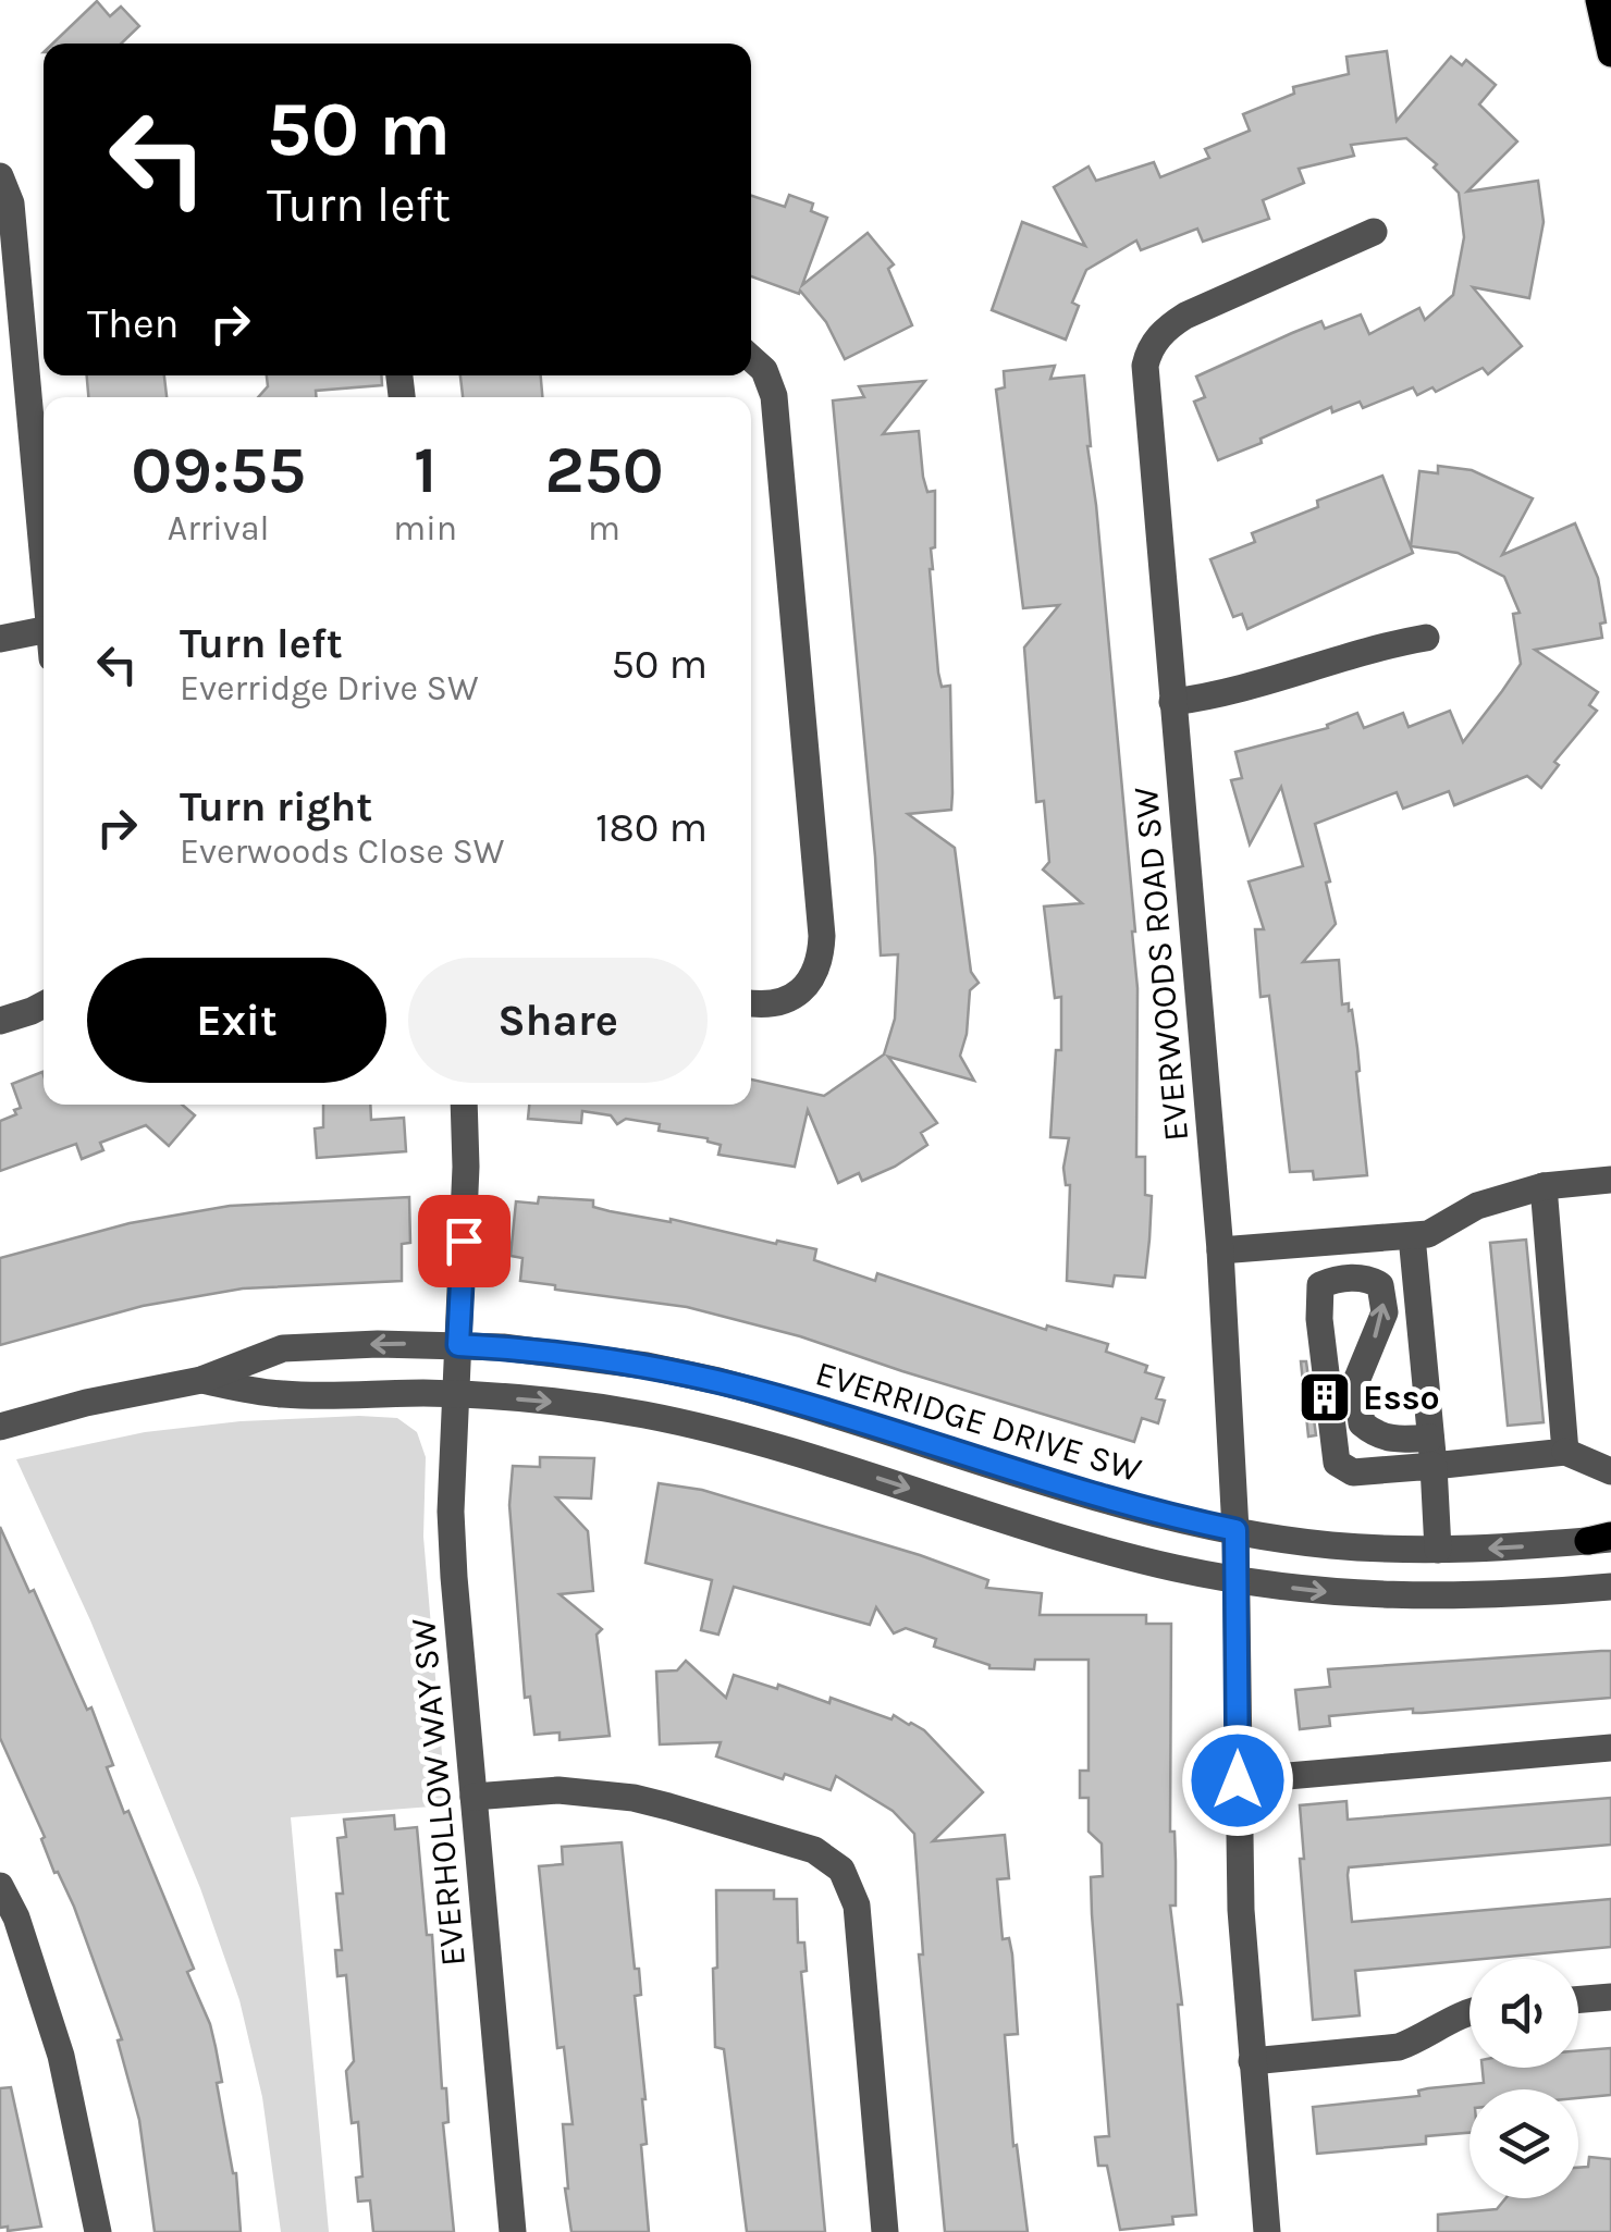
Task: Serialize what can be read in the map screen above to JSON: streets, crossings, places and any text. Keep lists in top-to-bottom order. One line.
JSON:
{"streets":{"street":["EVERWOODS ROAD SW","EVERRIDGE DRIVE SW","EVERHOLLOW WAY SW"]},"crossings":[["EVERWOODS ROAD SW","EVERRIDGE DRIVE SW"],["EVERRIDGE DRIVE SW","EVERHOLLOW WAY SW"]],"places":{"building":["Esso"]},"page":{"turn":["50 m","Turn left"],"then":"Then","eta":["09:55","Arrival","1","min","250","m"],"list":[{"name":"Turn left","note":"Everridge Drive SW","value":"50 m"},{"name":"Turn right","note":"Everwoods Close SW","value":"180 m"}],"buttons":["Exit","Share"]}}
